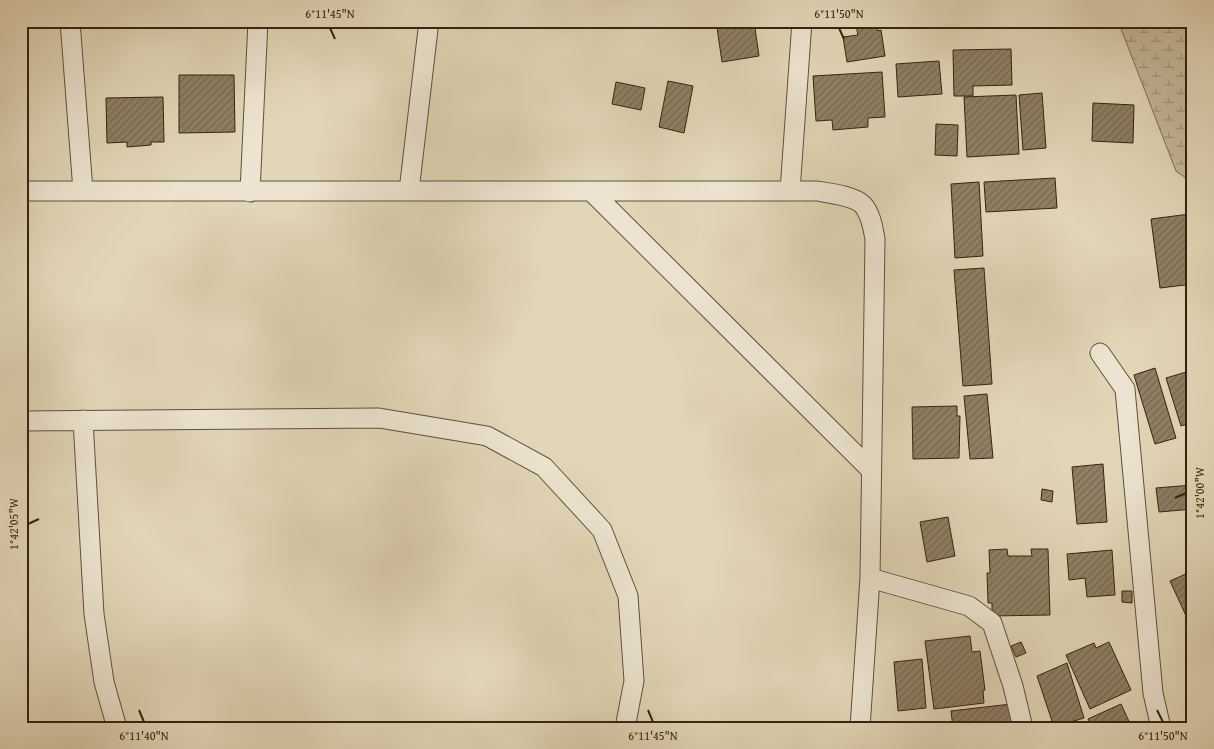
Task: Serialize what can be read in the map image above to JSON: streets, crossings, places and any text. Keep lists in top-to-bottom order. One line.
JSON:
{"coordinates":["6°11'45\"N","6°11'50\"N","1°42'00\"W","1°42'05\"W","6°11'40\"N"]}
